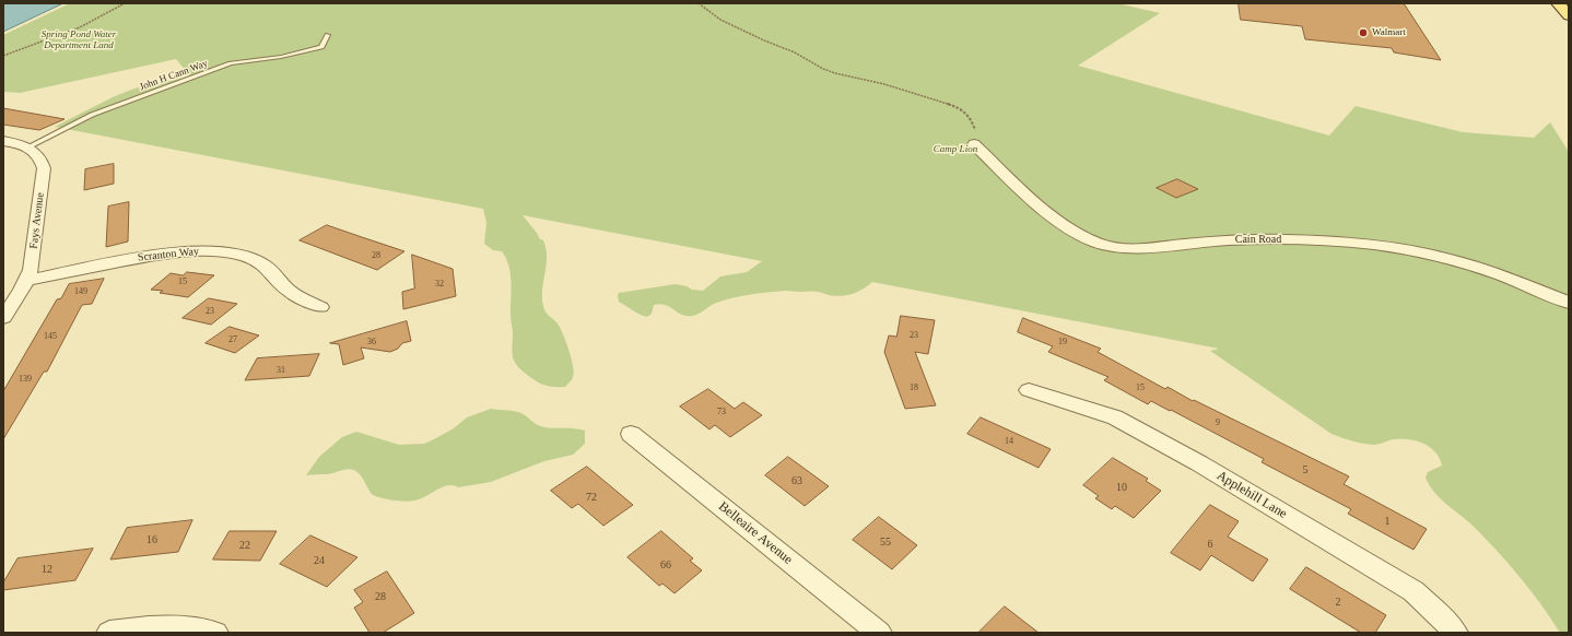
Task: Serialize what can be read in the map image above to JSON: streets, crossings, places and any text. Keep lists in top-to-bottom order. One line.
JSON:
{"streets":{"street":["Fays Avenue","Cain Road","Scranton Way","Applehill Lane","Belleaire Avenue"],"lane":["John H Cann Way"]},"crossings":[["John H Cann Way","Fays Avenue"],["Fays Avenue","Scranton Way"]],"parks":["Spring Pond Water Department Land","Camp Lion"],"places":["Walmart"],"house_numbers":["28","15","32","149","23","23","145","27","36","19","31","139","18","15","73","9","14","5","63","10","72","1","16","55","6","22","24","66","12","28","2"]}
